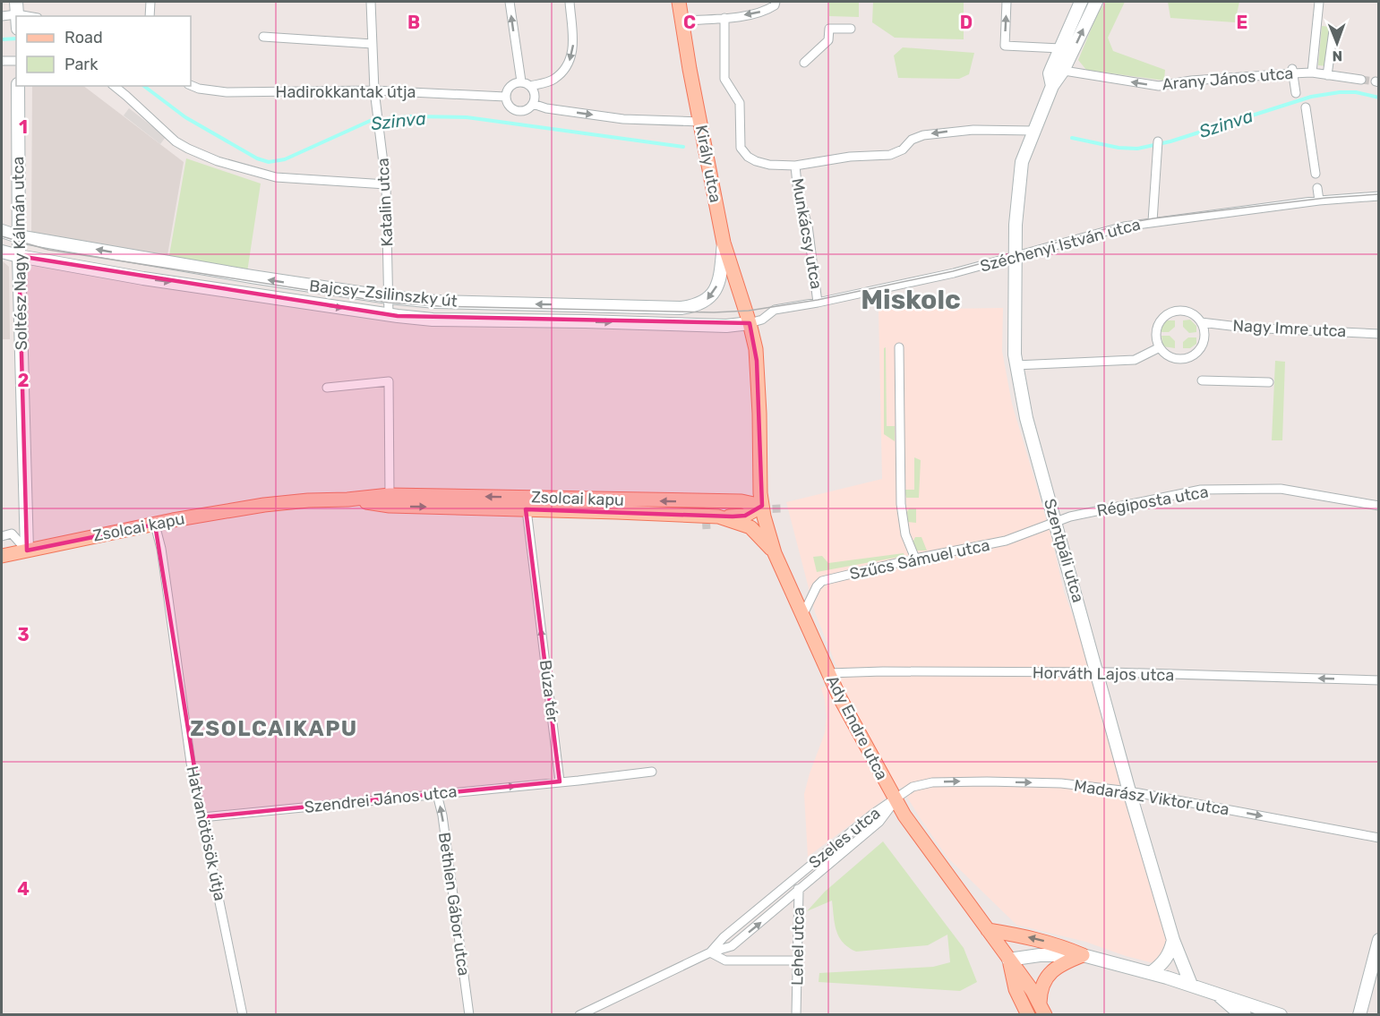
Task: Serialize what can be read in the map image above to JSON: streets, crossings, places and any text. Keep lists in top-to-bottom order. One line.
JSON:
{"streets":{"main road":["Király utca","Zsolcai kapu","Ady Endre utca"],"street":["Arany János utca","Hadirokkantak útja","Katalin utca","Munkácsy utca","Széchenyi István utca","Soltész Nagy Kálmán utca","Bajcsy-Zsilinszky út","Nagy Imre utca","Régiposta utca","Szentpáli utca","Szűcs Sámuel utca","Horváth Lajos utca","Búza tér","Madarász Viktor utca","Szendrei János utca","Hatvanötösök útja","Szeles utca","Bethlen Gábor utca","Lehel utca"]},"crossings":[["Arany János utca","Szentpáli utca"],["Hadirokkantak útja","Katalin utca"],["Király utca","Széchenyi István utca"],["Király utca","Bajcsy-Zsilinszky út"],["Király utca","Ady Endre utca"],["Katalin utca","Bajcsy-Zsilinszky út"],["Munkácsy utca","Széchenyi István utca"],["Széchenyi István utca","Bajcsy-Zsilinszky út"],["Széchenyi István utca","Szentpáli utca"],["Széchenyi István utca","Ady Endre utca"],["Soltész Nagy Kálmán utca","Bajcsy-Zsilinszky út"],["Soltész Nagy Kálmán utca","Zsolcai kapu"],["Bajcsy-Zsilinszky út","Ady Endre utca"],["Zsolcai kapu","Búza tér"],["Zsolcai kapu","Ady Endre utca"],["Zsolcai kapu","Hatvanötösök útja"],["Régiposta utca","Szentpáli utca"],["Régiposta utca","Szűcs Sámuel utca"],["Szentpáli utca","Szűcs Sámuel utca"],["Szentpáli utca","Horváth Lajos utca"],["Szentpáli utca","Madarász Viktor utca"],["Szűcs Sámuel utca","Ady Endre utca"],["Horváth Lajos utca","Ady Endre utca"],["Búza tér","Szendrei János utca"],["Ady Endre utca","Madarász Viktor utca"],["Ady Endre utca","Szeles utca"],["Madarász Viktor utca","Szeles utca"],["Szendrei János utca","Hatvanötösök útja"],["Szendrei János utca","Bethlen Gábor utca"],["Szeles utca","Lehel utca"]],"one_way":["Arany János utca","Horváth Lajos utca","Búza tér","Madarász Viktor utca","Bethlen Gábor utca"],"districts":["Miskolc","ZSOLCAIKAPU"],"water":["Szinva"],"legend":["Road","Park"],"north":"bottom","grid":{"columns":["B","C","D","E"],"rows":["1","2","3","4"]}}
